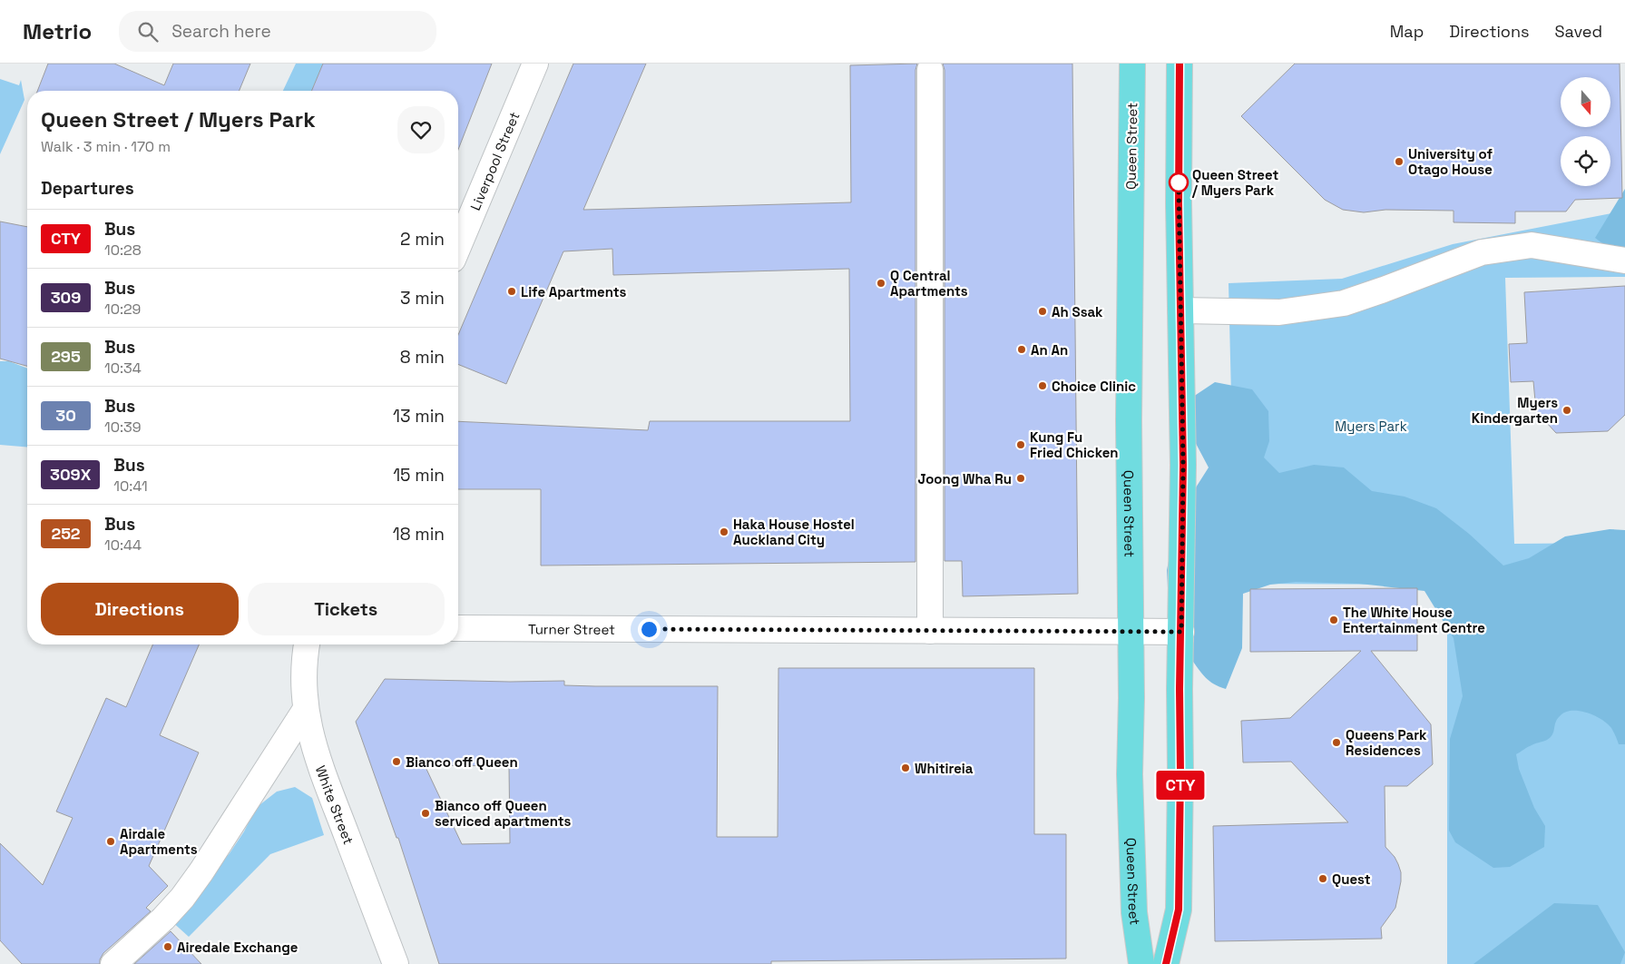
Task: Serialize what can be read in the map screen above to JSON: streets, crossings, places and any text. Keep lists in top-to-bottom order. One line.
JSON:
{"streets":{"main road":["Queen Street"],"street":["Liverpool Street","Turner Street","White Street"]},"crossings":[["Queen Street","Turner Street"]],"parks":["Myers Park"],"places":["University of Otago House","Queen Street / Myers Park","Q Central Apartments","Life Apartments","Ah Ssak","An An","Choice Clinic","Myers Kindergarten","Kung Fu Fried Chicken","Joong Wha Ru","Haka House Hostel Auckland City","The White House Entertainment Centre","Queens Park Residences","Bianco off Queen","Whitireia","Bianco off Queen serviced apartments","Airdale Apartments","Quest","Airedale Exchange"],"lines":["bus line CTY"],"north":"bottom","page":{"header":"Metrio","search":"Search here","nav":["Map","Directions","Saved"],"on_map":"CTY","heading":[["Queen Street / Myers Park","Walk · 3 min · 170 m"],"Departures"],"list":[{"mark":"CTY","name":"Bus","note":"10:28","value":"2 min"},{"mark":"309","name":"Bus","note":"10:29","value":"3 min"},{"mark":"295","name":"Bus","note":"10:34","value":"8 min"},{"mark":"30","name":"Bus","note":"10:39","value":"13 min"},{"mark":"309X","name":"Bus","note":"10:41","value":"15 min"},{"mark":"252","name":"Bus","note":"10:44","value":"18 min"}],"buttons":["Directions","Tickets"]}}
